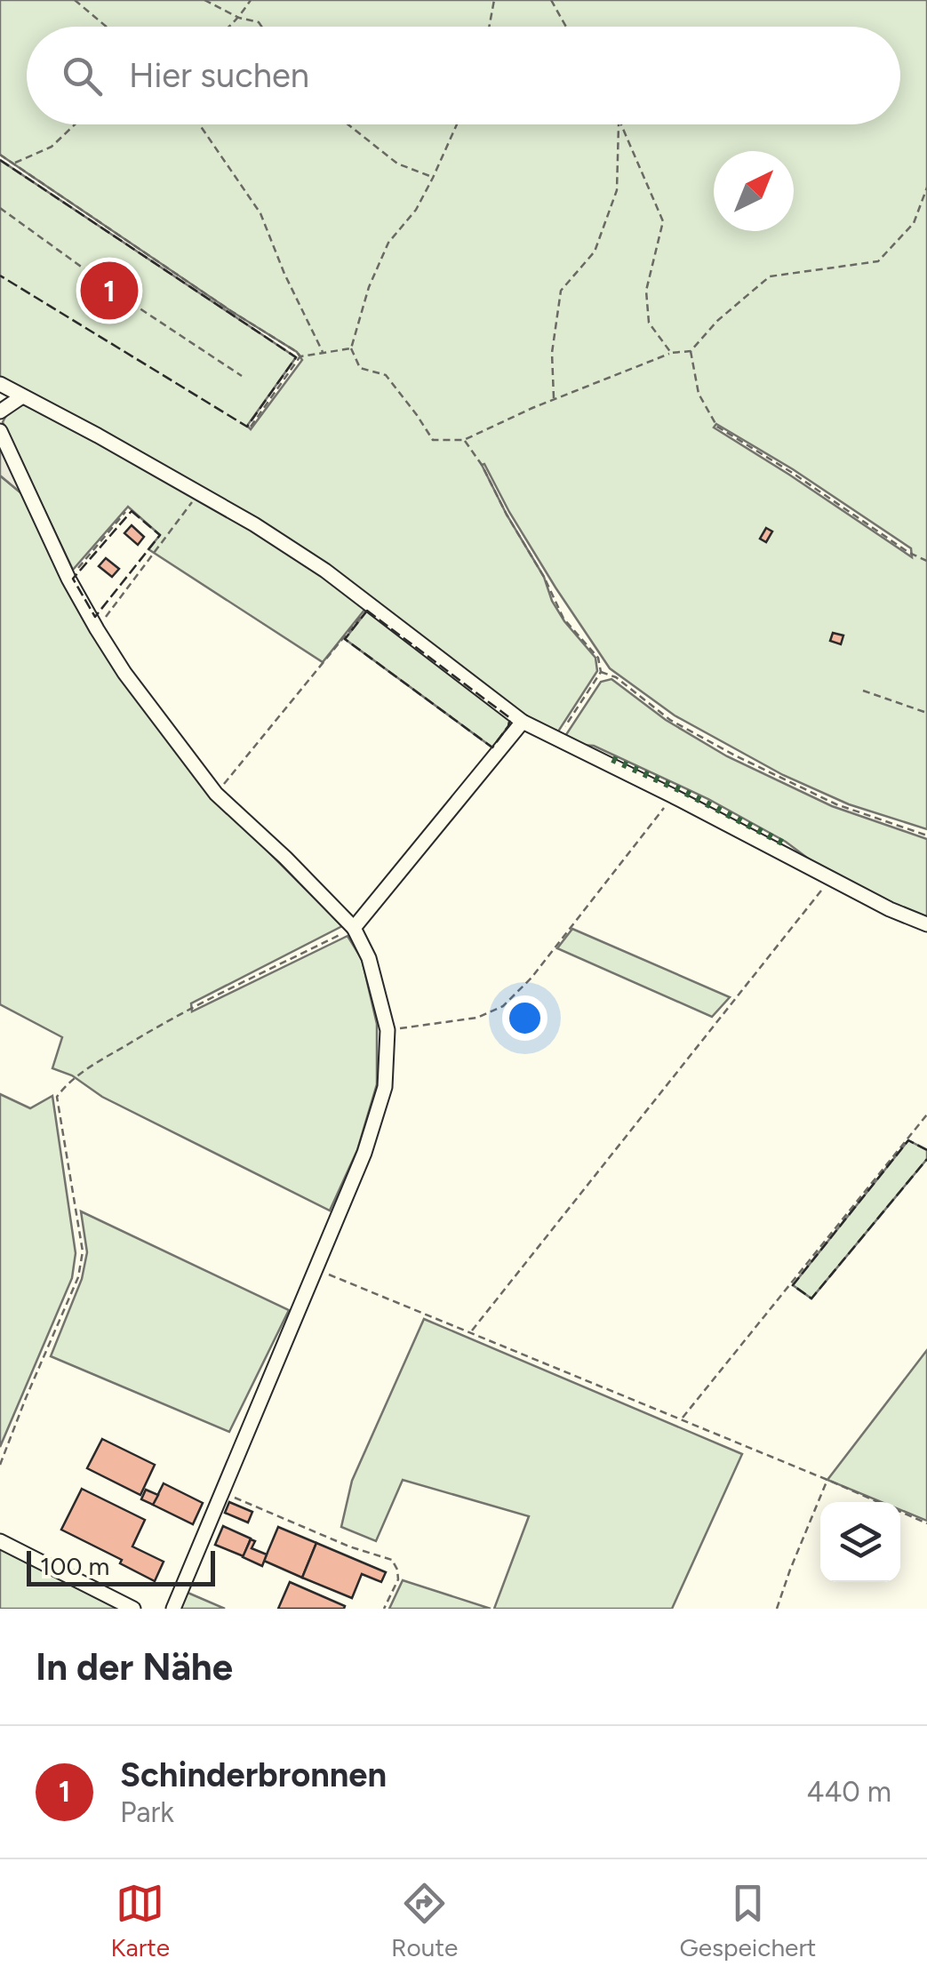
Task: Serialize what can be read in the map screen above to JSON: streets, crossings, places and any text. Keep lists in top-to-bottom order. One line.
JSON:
{"scale_bar":"100 m","north":"top right","page":{"search":"Hier suchen","pins":"1","scale":"100 m","heading":"In der Nähe","list":[{"mark":"1","name":"Schinderbronnen","note":"Park","value":"440 m"}],"nav":["Karte","Route","Gespeichert"]}}
